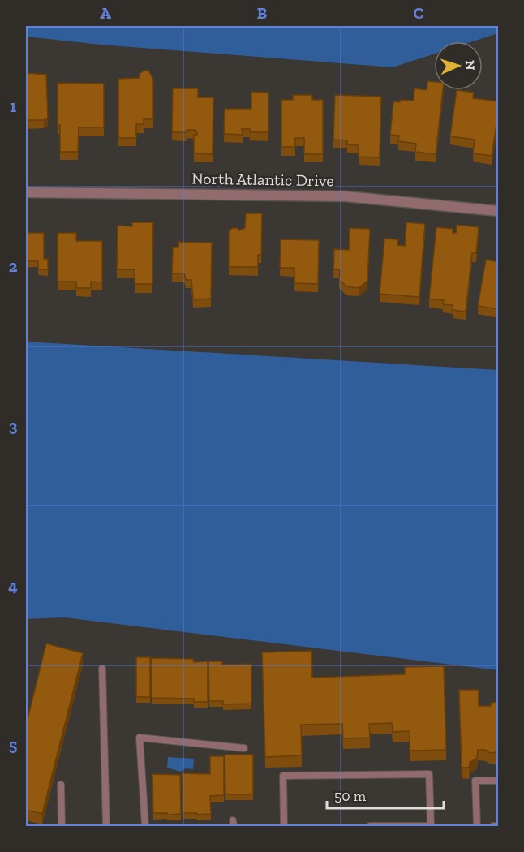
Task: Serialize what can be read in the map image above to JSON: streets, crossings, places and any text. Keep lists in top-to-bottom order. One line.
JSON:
{"streets":{"street":["North Atlantic Drive"]},"scale_bar":"50 m","north":"right","grid":{"columns":["A","B","C"],"rows":["1","2","3","4","5"]}}
